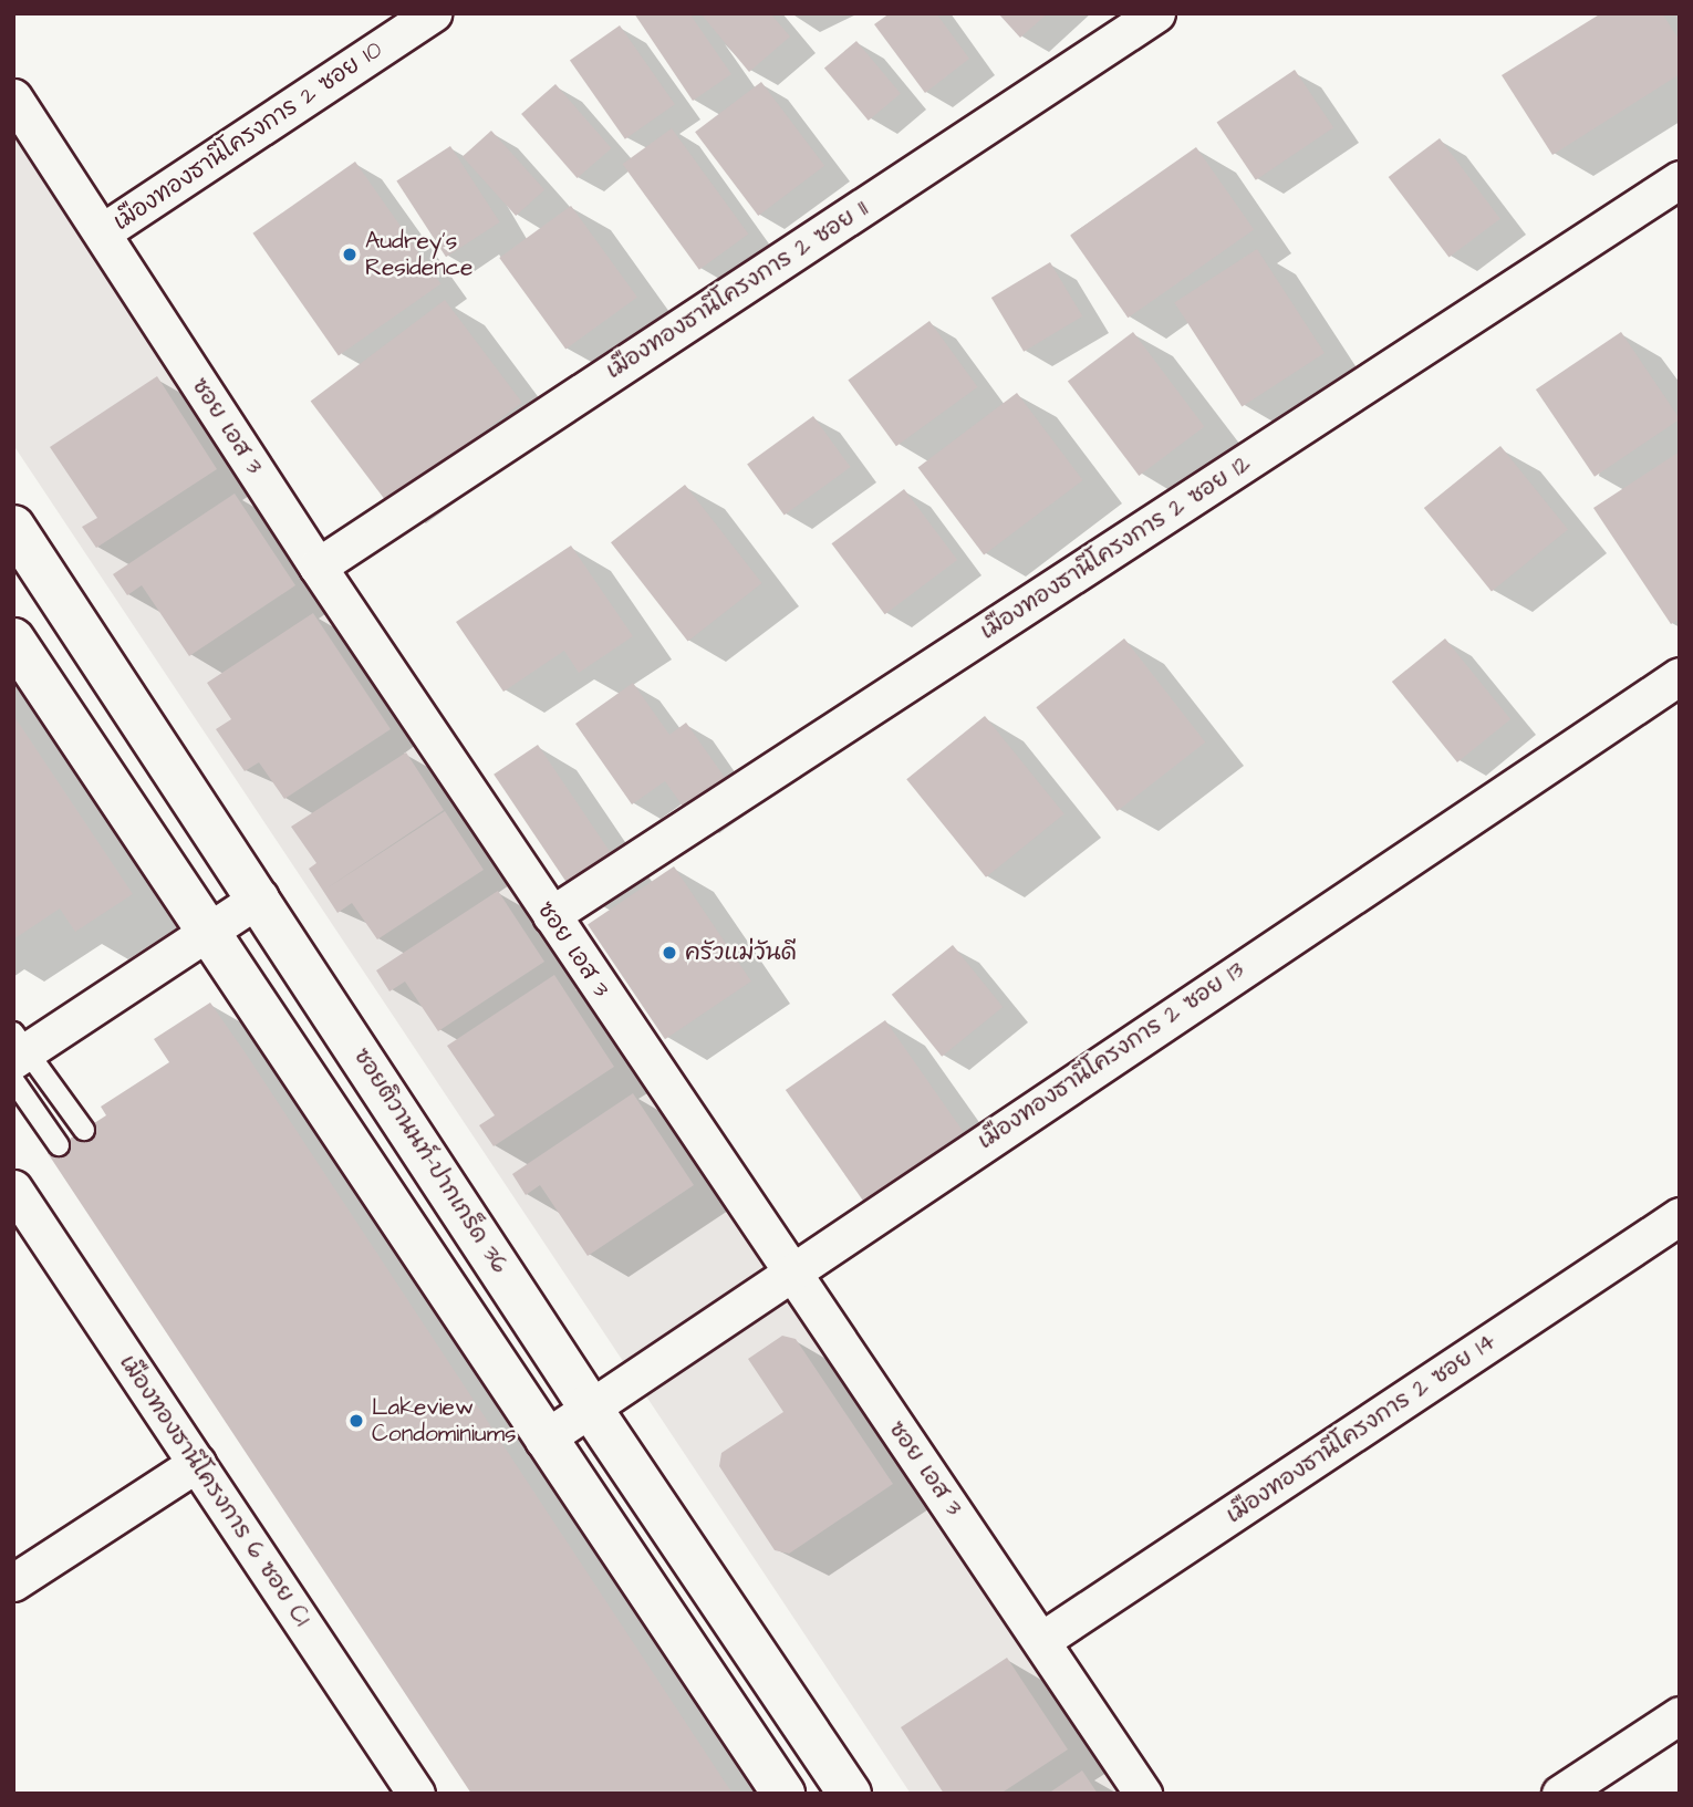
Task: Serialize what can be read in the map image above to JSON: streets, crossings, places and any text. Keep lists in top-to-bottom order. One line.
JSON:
{"streets":{"street":["เมืองทองธานีโครงการ 2 ซอย 10","เมืองทองธานีโครงการ 2 ซอย 11","ซอย เอส 3","เมืองทองธานีโครงการ 2 ซอย 12","เมืองทองธานีโครงการ 2 ซอย 13","ซอยติวานนท์-ปากเกร็ด 36","เมืองทองธานีโครงการ 2 ซอย 14","เมืองทองธานีโครงการ 6 ซอย C1"]},"crossings":[["เมืองทองธานีโครงการ 2 ซอย 10","ซอย เอส 3"],["เมืองทองธานีโครงการ 2 ซอย 11","ซอย เอส 3"],["ซอย เอส 3","เมืองทองธานีโครงการ 2 ซอย 12"],["ซอย เอส 3","เมืองทองธานีโครงการ 2 ซอย 13"],["ซอย เอส 3","เมืองทองธานีโครงการ 2 ซอย 14"],["เมืองทองธานีโครงการ 2 ซอย 13","ซอยติวานนท์-ปากเกร็ด 36"]],"places":["Audrey's Residence","ครัวแม่วันดี","Lakeview Condominiums"]}
